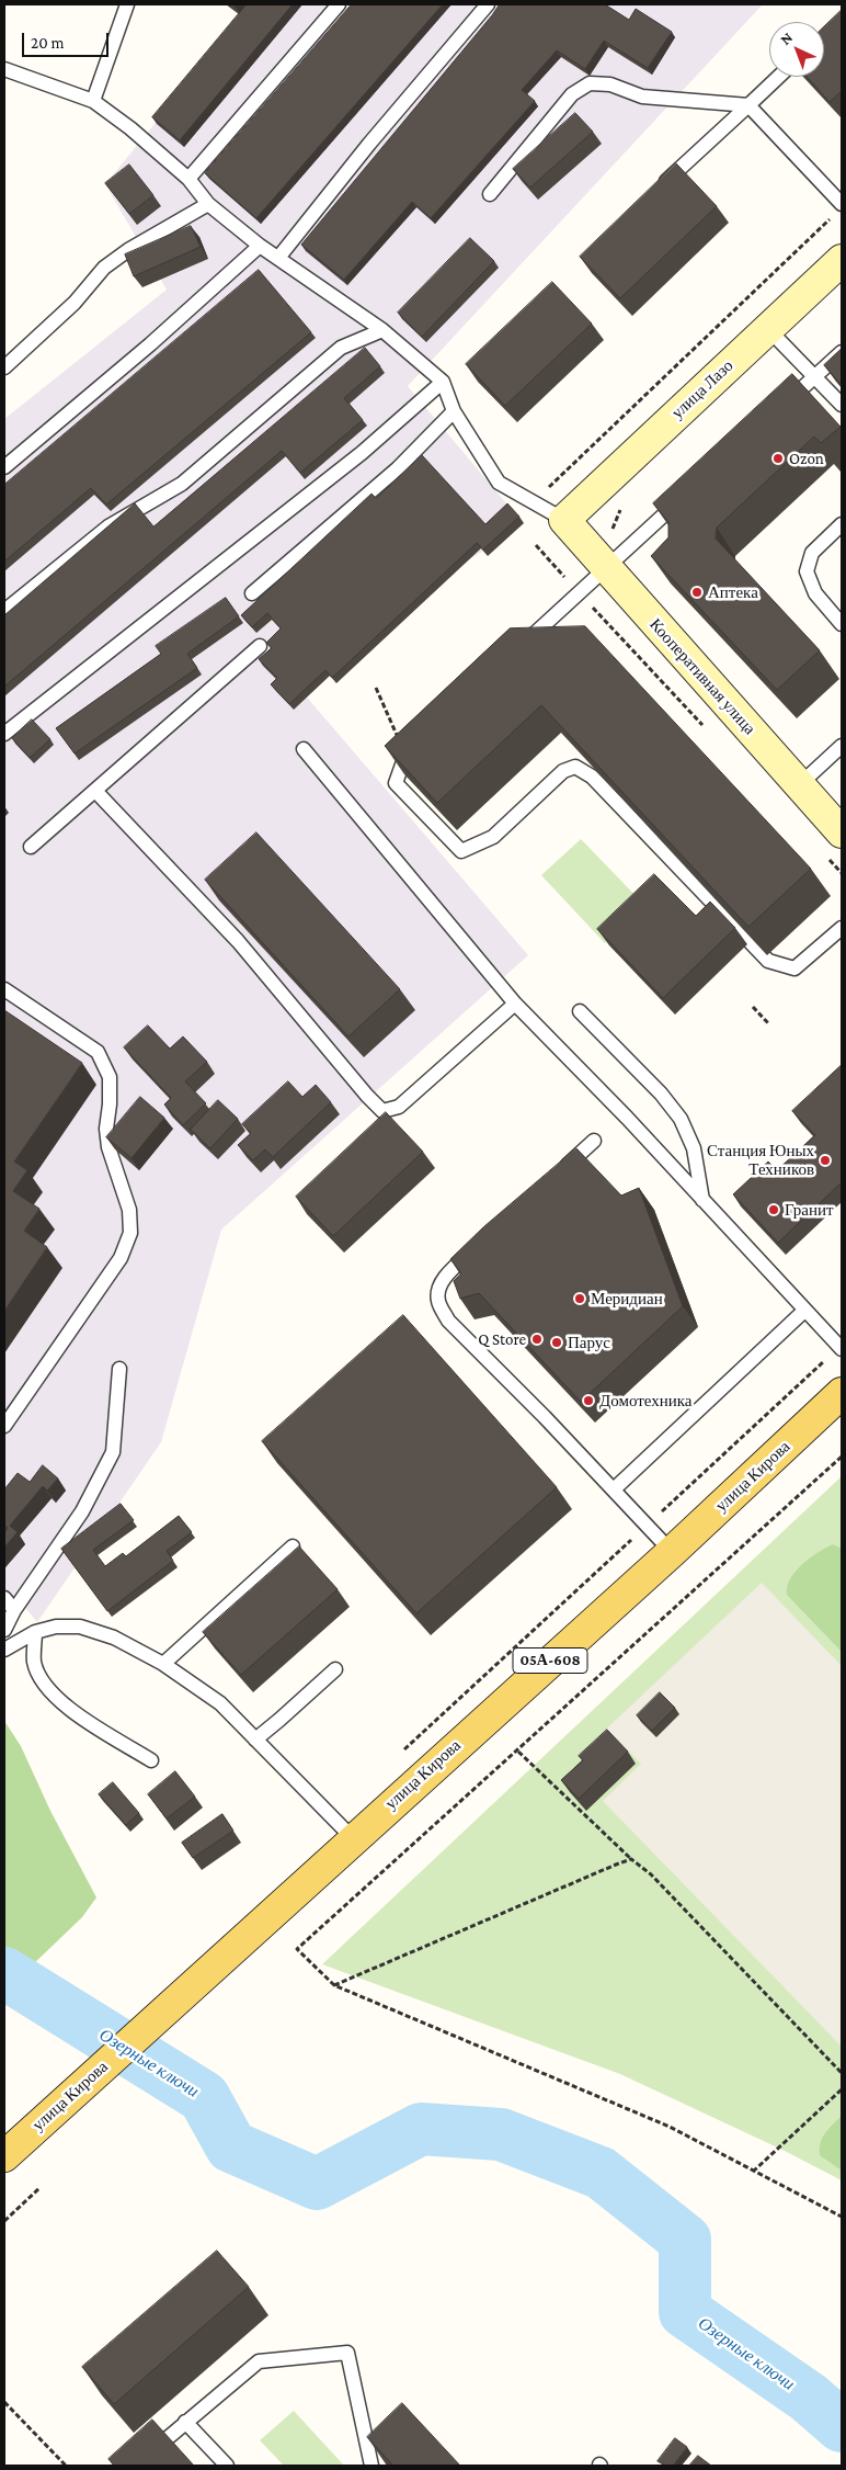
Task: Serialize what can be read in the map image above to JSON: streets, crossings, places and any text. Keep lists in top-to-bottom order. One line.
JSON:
{"streets":{"main road":["улица Лазо","Кооперативная улица","улица Кирова","05А-608"]},"crossings":[["улица Лазо","Кооперативная улица"]],"water":["Озерные ключи"],"places":["Ozon","Аптека","Станция Юных Техников","Гранит","Меридиан","Q Store","Парус","Домотехника"],"scale_bar":"20 m","north":"top left"}
